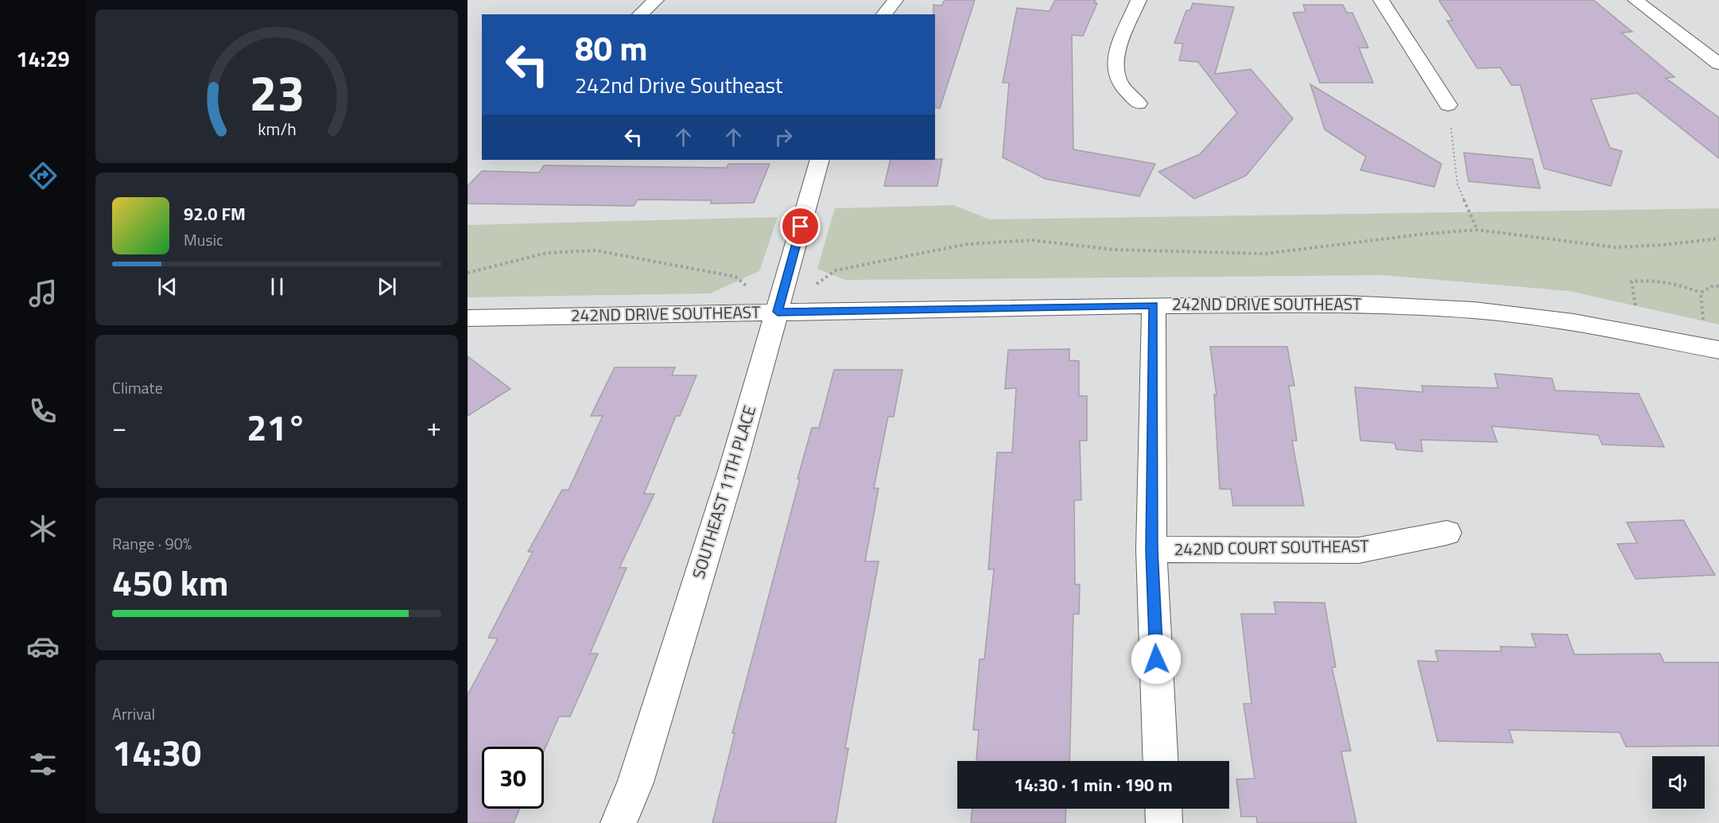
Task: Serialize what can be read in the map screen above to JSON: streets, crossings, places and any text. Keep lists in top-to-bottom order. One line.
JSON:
{"streets":{"street":["242ND DRIVE SOUTHEAST","SOUTHEAST 11TH PLACE","242ND COURT SOUTHEAST"]},"crossings":[["242ND DRIVE SOUTHEAST","SOUTHEAST 11TH PLACE"]],"page":{"tabs":"14:29","turn":["80 m","242nd Drive Southeast"],"song":["92.0 FM","Music"],"tile":["Climate",["Range · 90%","450 km"],["Arrival","14:30"]],"heat":["−","21°","+"],"limit":"30","trip":"14:30 · 1 min · 190 m","gauge":["23","km/h"]}}
